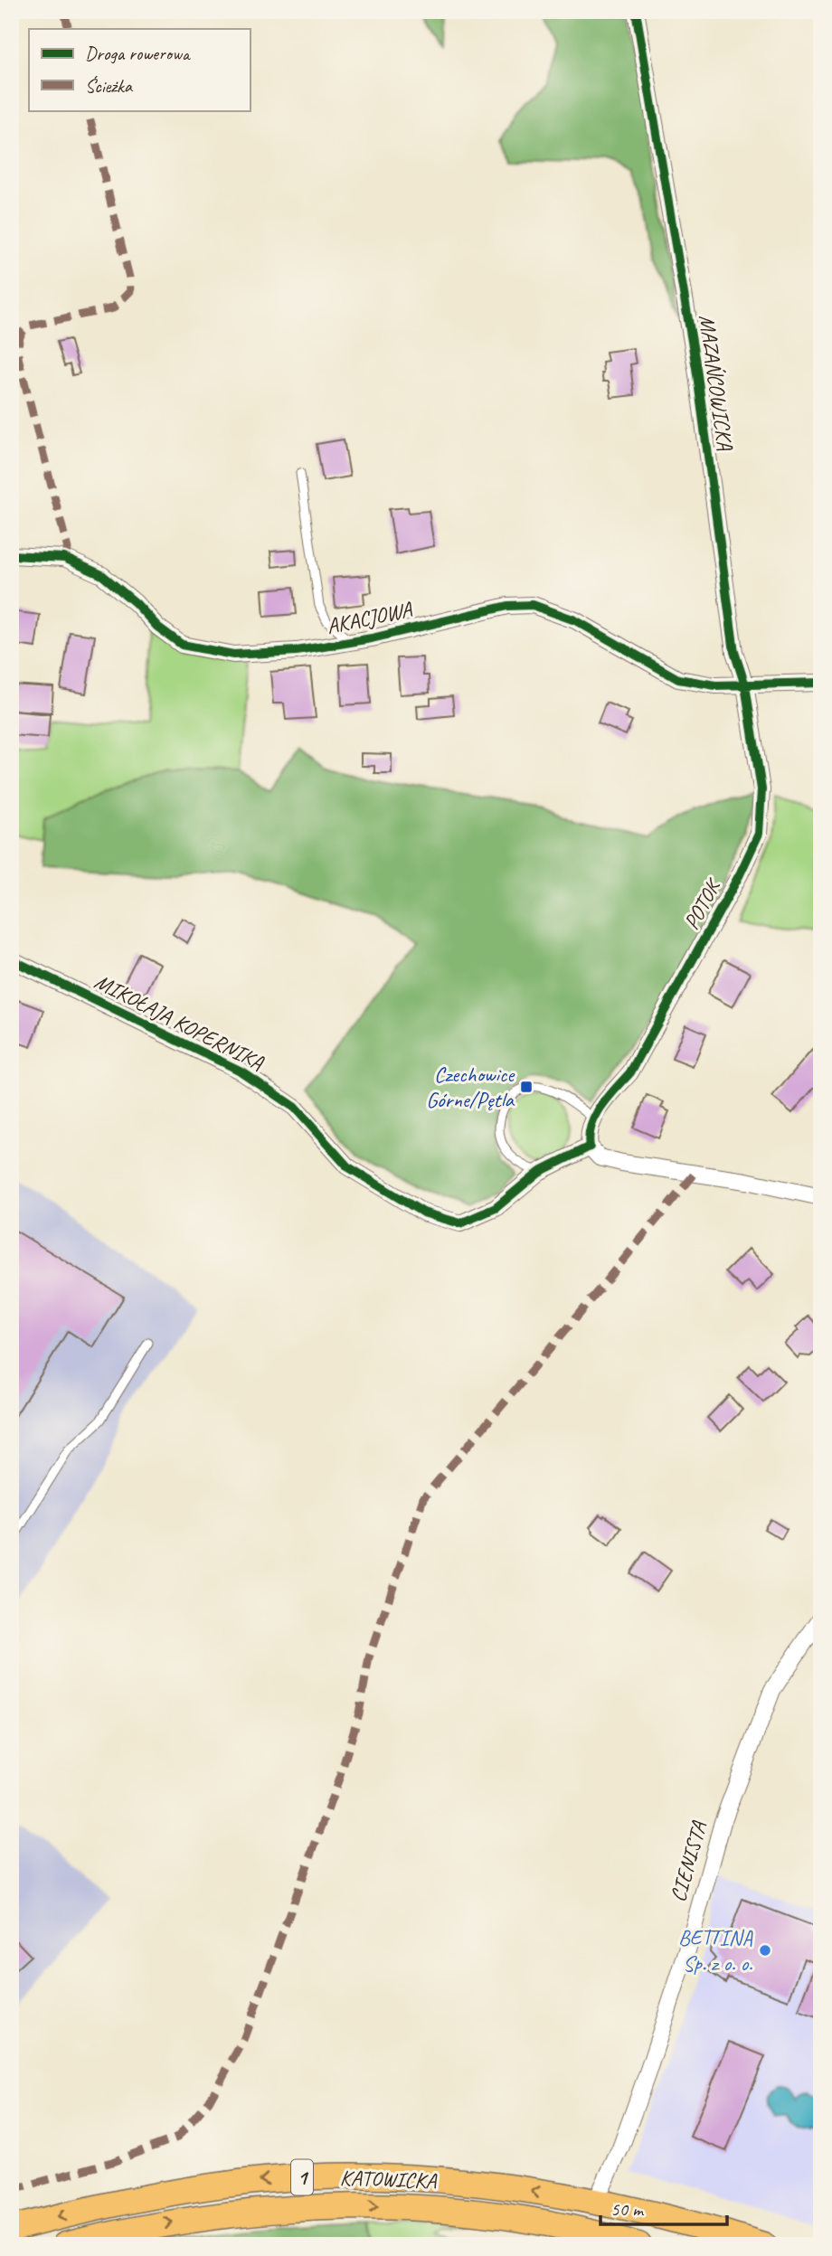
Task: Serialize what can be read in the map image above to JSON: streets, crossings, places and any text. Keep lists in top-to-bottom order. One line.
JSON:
{"streets":{"main road":["1","KATOWICKA"],"street":["MAZAŃCOWICKA","AKACJOWA","POTOK","MIKOŁAJA KOPERNIKA","CIENISTA"]},"crossings":[["MAZAŃCOWICKA","AKACJOWA"],["MAZAŃCOWICKA","POTOK"],["AKACJOWA","POTOK"],["POTOK","MIKOŁAJA KOPERNIKA"],["CIENISTA","KATOWICKA"]],"places":{"transit":["Czechowice Górne/Pętla"],"other":["BETTINA Sp. z o. o."]},"legend":["Droga rowerowa","Ścieżka"],"scale_bar":"50 m"}
